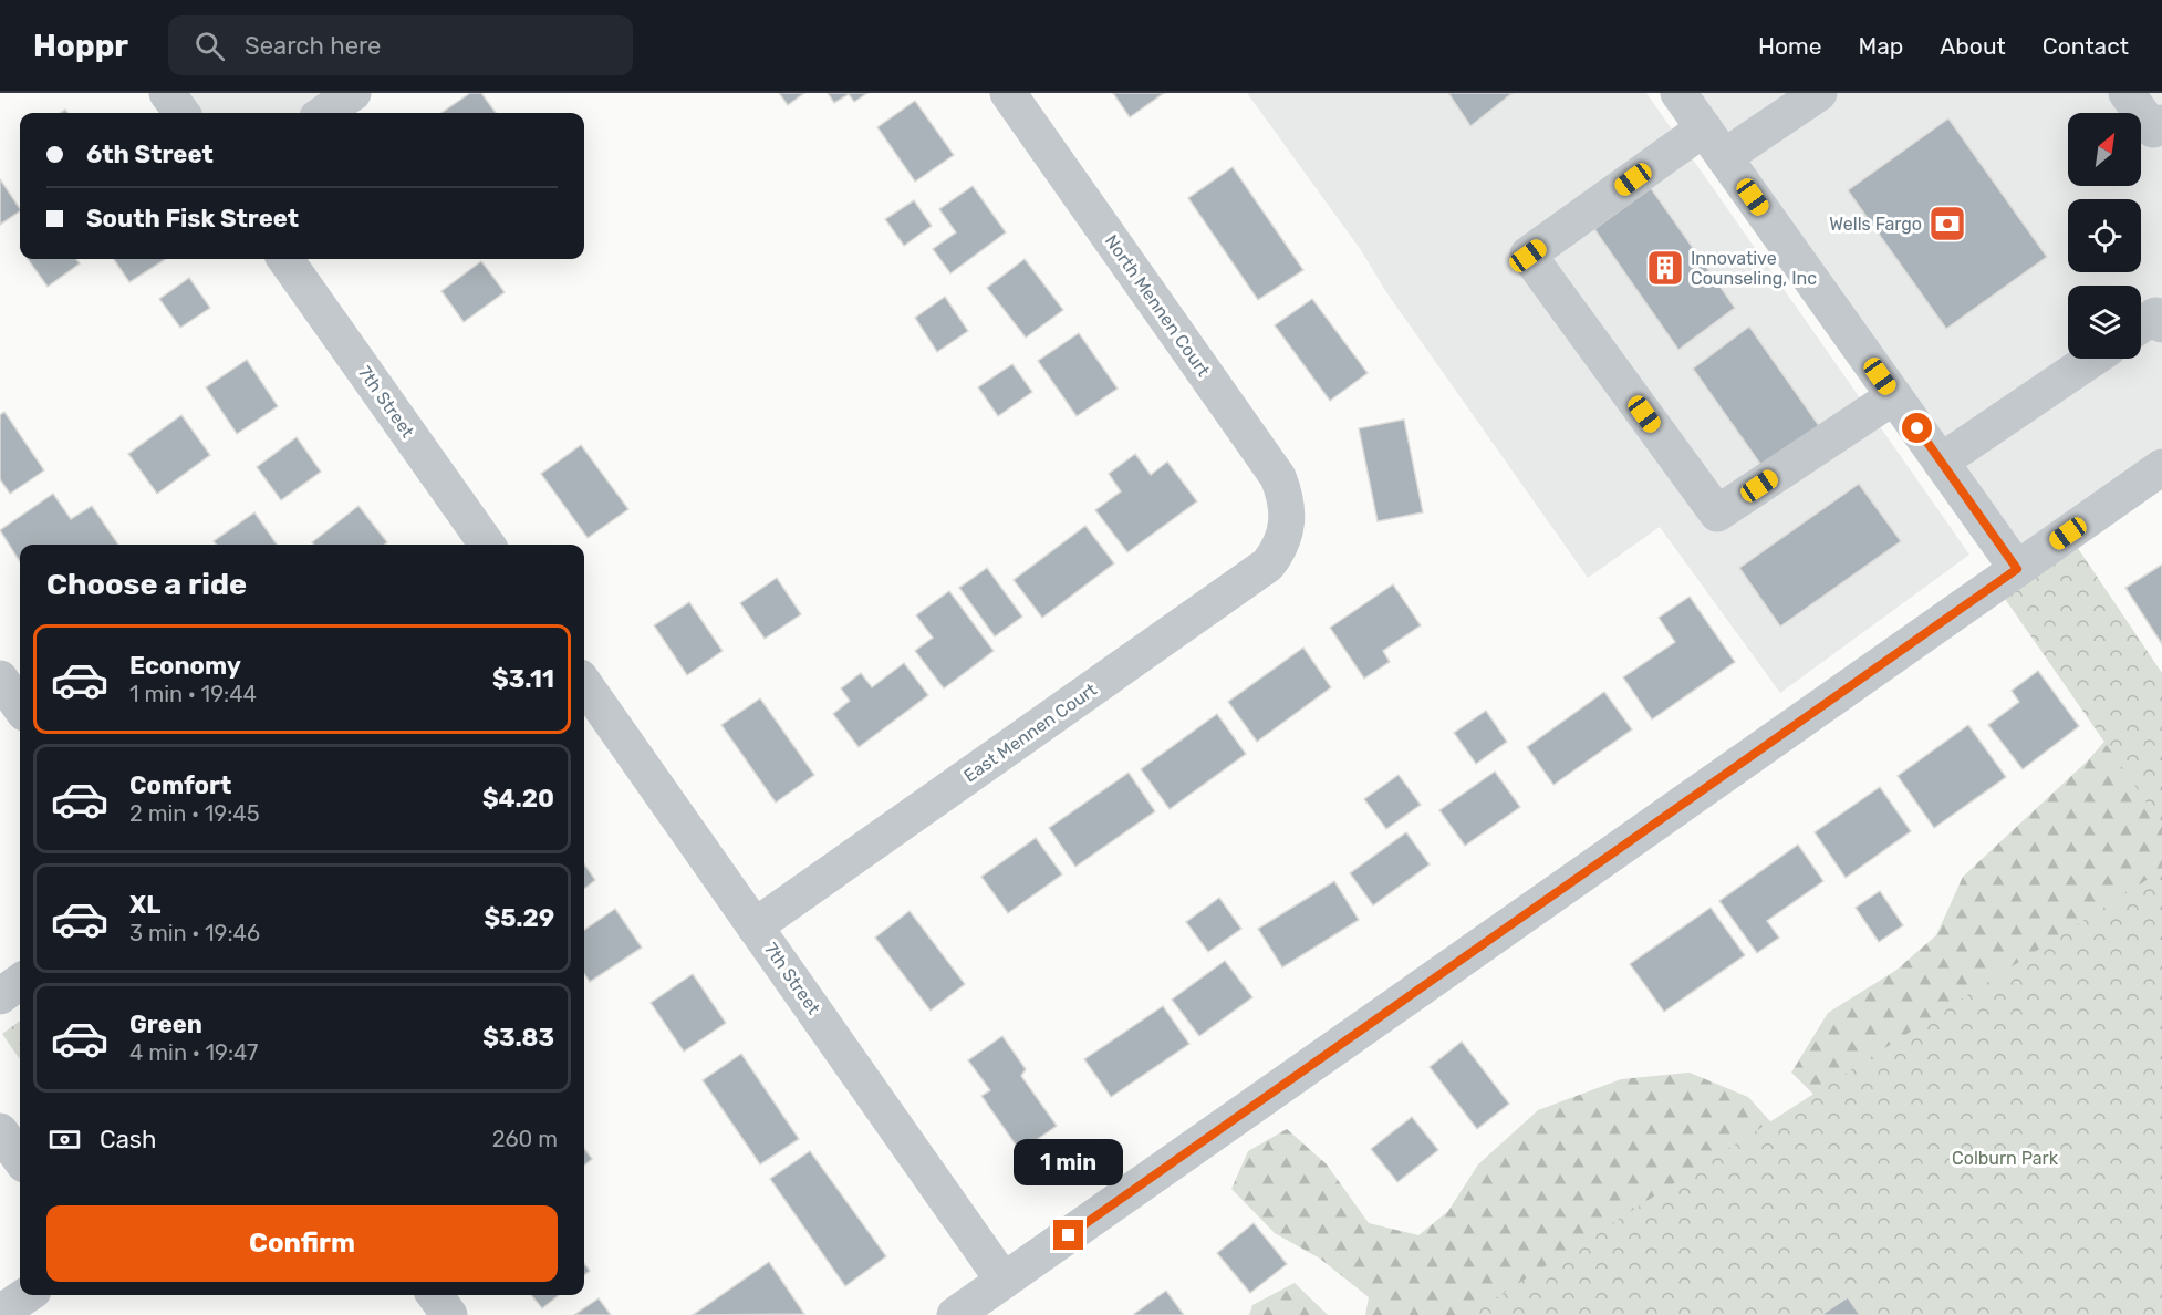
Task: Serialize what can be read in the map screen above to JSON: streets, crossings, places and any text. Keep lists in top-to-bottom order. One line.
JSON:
{"streets":{"street":["North Mennen Court","7th Street","East Mennen Court"]},"crossings":[["North Mennen Court","East Mennen Court"],["7th Street","East Mennen Court"]],"parks":["Colburn Park"],"places":{"bank":["Wells Fargo"],"building":["Innovative Counseling, Inc"]},"north":"top right","page":{"header":"Hoppr","search":"Search here","nav":["Home","Map","About","Contact"],"banner":["6th Street","South Fisk Street"],"heading":"Choose a ride","list":[{"name":"Economy","note":"1 min · 19:44","value":"$3.11"},{"name":"Comfort","note":"2 min · 19:45","value":"$4.20"},{"name":"XL","note":"3 min · 19:46","value":"$5.29"},{"name":"Green","note":"4 min · 19:47","value":"$3.83"}],"pay":["Cash","260 m"],"bubble":"1 min","buttons":"Confirm"}}
